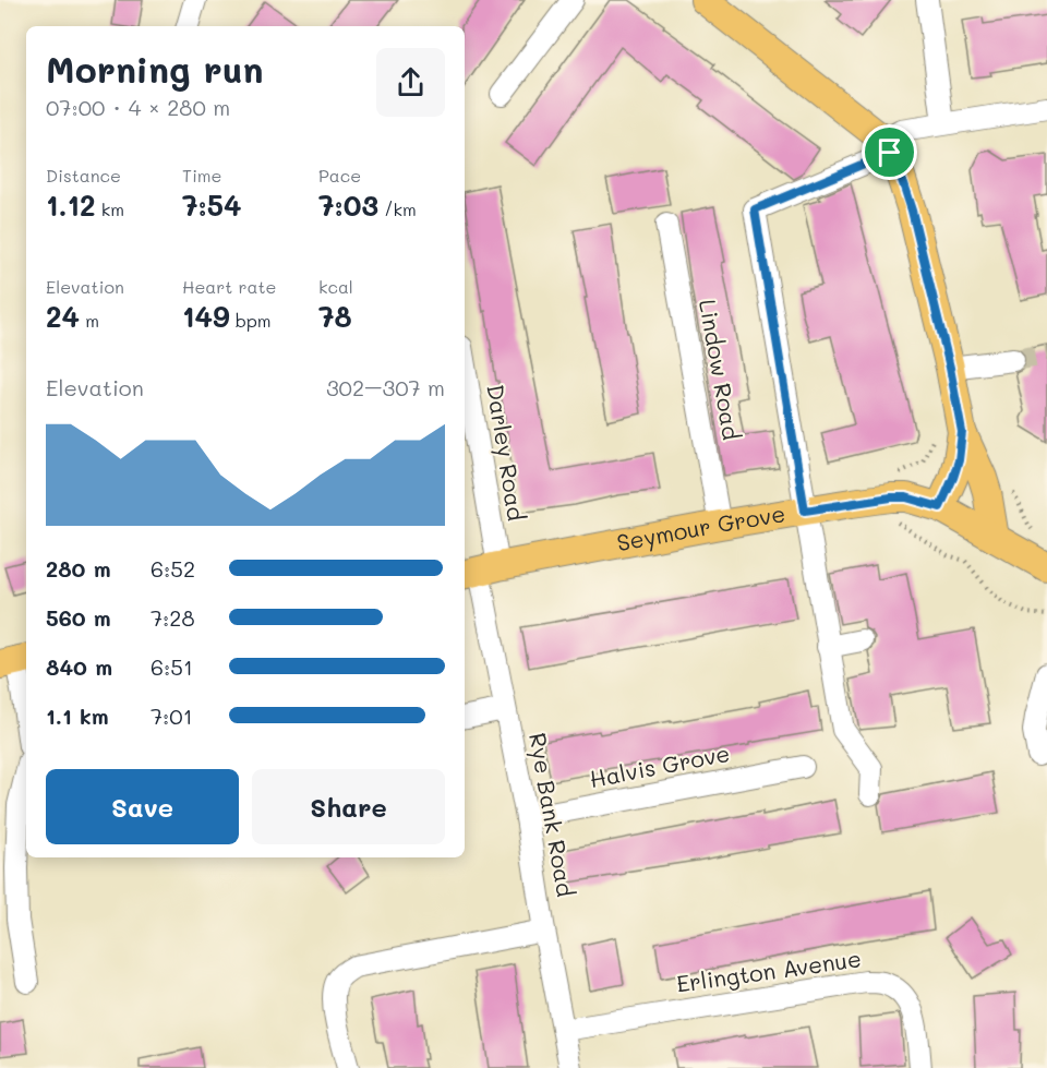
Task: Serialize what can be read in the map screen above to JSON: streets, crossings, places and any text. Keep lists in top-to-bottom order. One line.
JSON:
{"streets":{"main road":["Seymour Grove"],"street":["Lindow Road","Darley Road","Halvis Grove","Rye Bank Road","Erlington Avenue"]},"crossings":[["Lindow Road","Seymour Grove"],["Darley Road","Seymour Grove"],["Darley Road","Rye Bank Road"],["Seymour Grove","Rye Bank Road"],["Halvis Grove","Rye Bank Road"],["Rye Bank Road","Erlington Avenue"]],"page":{"heading":["Morning run","07:00 · 4 × 280 m"],"stats":[["Distance","1.12 km"],["Time","7:54"],["Pace","7:03 /km"],["Elevation","24 m"],["Heart rate","149 bpm"],["kcal","78"]],"chart":["Elevation","302–307 m"],"list":[{"name":"280 m","note":"6:52"},{"name":"560 m","note":"7:28"},{"name":"840 m","note":"6:51"},{"name":"1.1 km","note":"7:01"}],"buttons":["Save","Share"]}}
